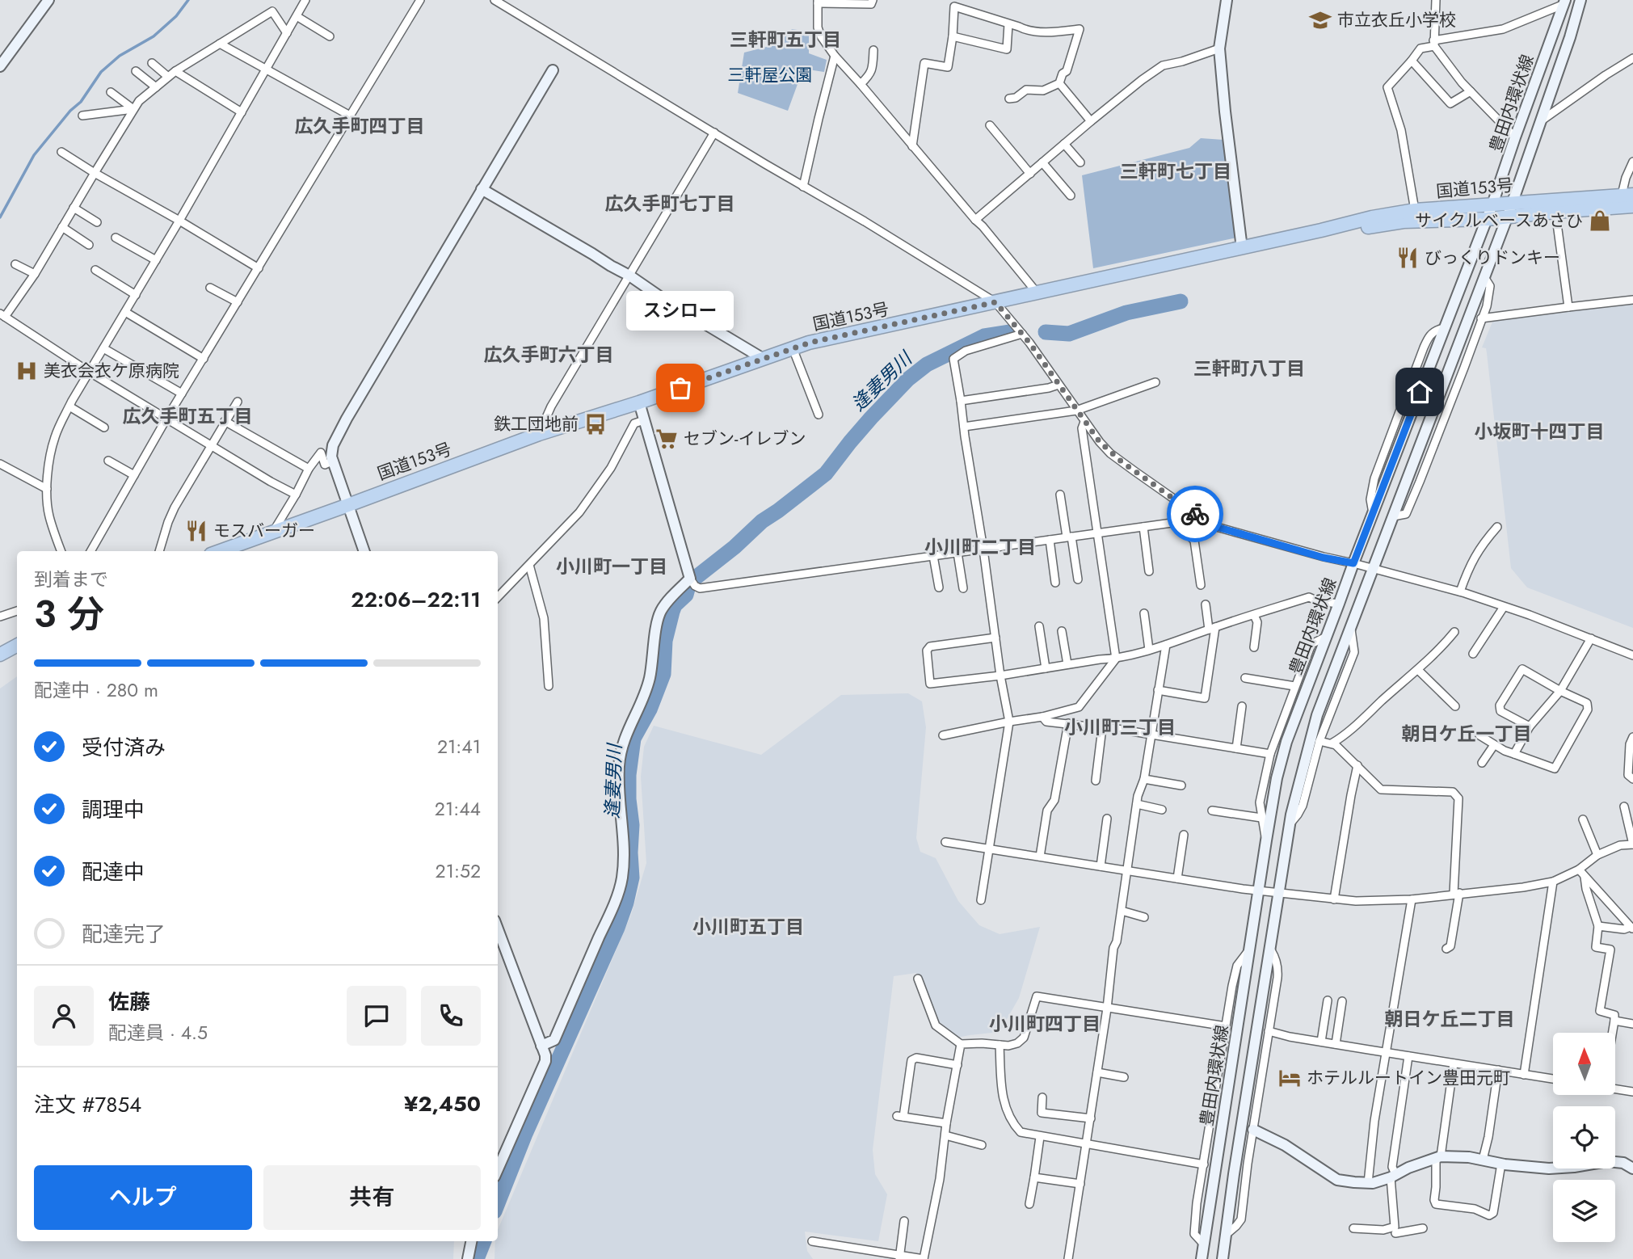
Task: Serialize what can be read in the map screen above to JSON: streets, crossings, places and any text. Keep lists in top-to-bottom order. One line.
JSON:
{"streets":{"highway":["国道153号"],"street":["豊田内環状線"]},"crossings":[["豊田内環状線","国道153号"]],"districts":["三軒町五丁目","広久手町四丁目","三軒町七丁目","広久手町七丁目","広久手町六丁目","三軒町八丁目","広久手町五丁目","小坂町十四丁目","小川町二丁目","小川町一丁目","小川町三丁目","朝日ケ丘一丁目","小川町五丁目","朝日ケ丘二丁目","小川町四丁目"],"water":["逢妻男川"],"parks":["三軒屋公園"],"places":{"school or university":["市立衣丘小学校"],"shop":["サイクルベースあさひ"],"restaurant":["びっくりドンキー","モスバーガー"],"hospital":["美衣会衣ケ原病院"],"other":["スシロー"],"bus stop":["鉄工団地前"],"supermarket":["セブン-イレブン"],"hotel":["ホテルルートイン豊田元町"]},"north":"top","page":{"bubble":"スシロー","heading":["3 分","到着まで","22:06–22:11"],"panel":["佐藤","配達員 · 4.5","注文 #7854","¥2,450"],"bar":"配達中 · 280 m","list":[["受付済み","21:41"],["調理中","21:44"],["配達中","21:52"],"配達完了"],"buttons":["ヘルプ","共有"]}}
